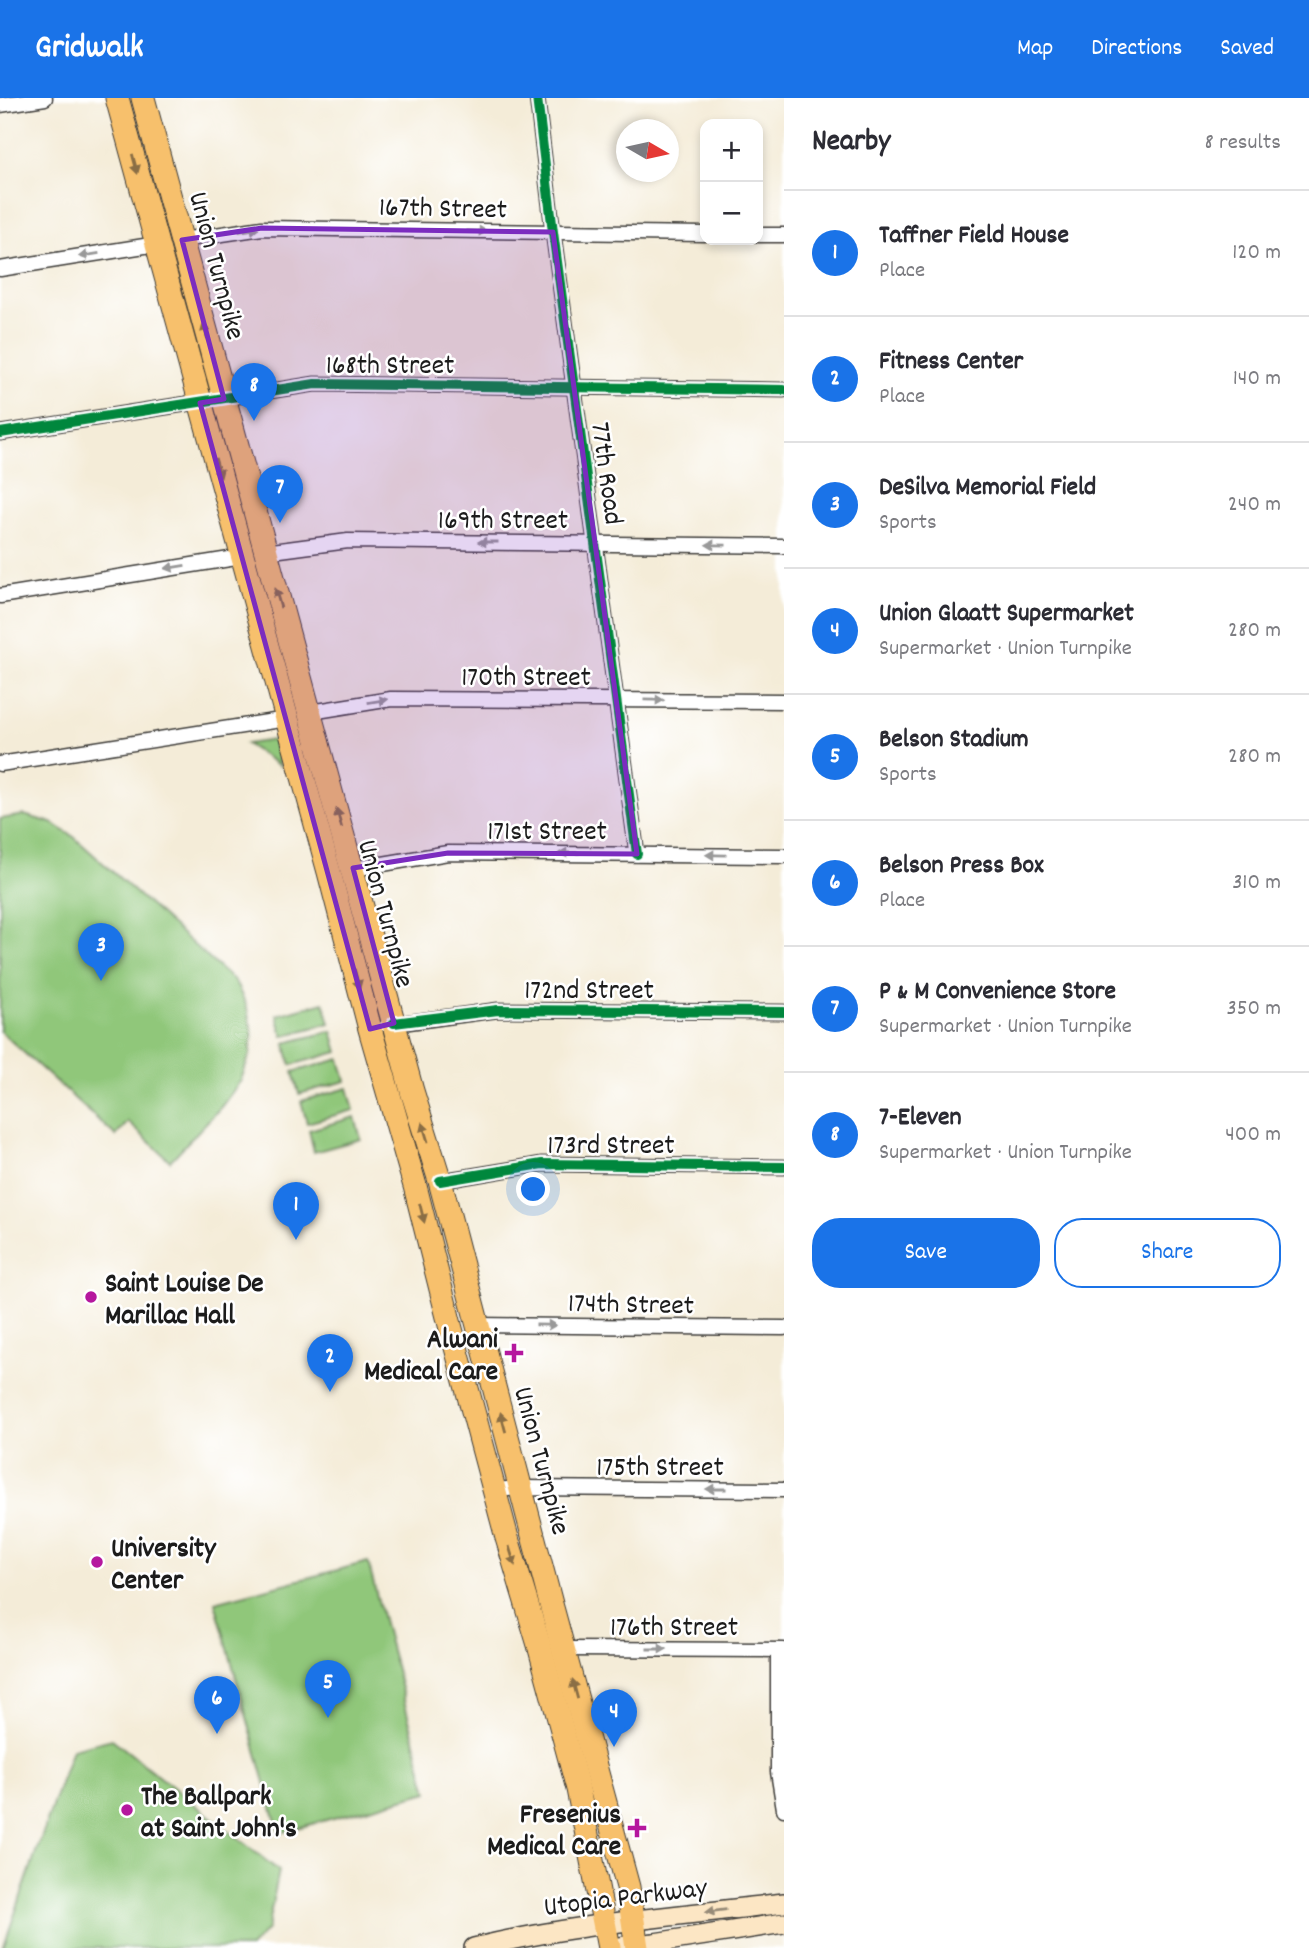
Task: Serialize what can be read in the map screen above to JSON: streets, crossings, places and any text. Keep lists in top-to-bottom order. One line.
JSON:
{"streets":{"main road":["Union Turnpike","Utopia Parkway"],"street":["167th Street","168th Street","77th Road","169th Street","170th Street","171st Street","172nd Street","173rd Street","174th Street","175th Street","176th Street"]},"crossings":[["167th Street","Union Turnpike"],["167th Street","77th Road"],["Union Turnpike","168th Street"],["Union Turnpike","169th Street"],["Union Turnpike","170th Street"],["Union Turnpike","171st Street"],["Union Turnpike","172nd Street"],["Union Turnpike","173rd Street"],["Union Turnpike","174th Street"],["Union Turnpike","175th Street"],["Union Turnpike","176th Street"],["Union Turnpike","Utopia Parkway"],["168th Street","77th Road"],["77th Road","169th Street"],["77th Road","170th Street"],["77th Road","171st Street"]],"one_way":["167th Street","169th Street","170th Street","171st Street","174th Street","175th Street","176th Street"],"places":{"other":["Saint Louise De Marillac Hall","University Center","The Ballpark at Saint John's"],"health":["Alwani Medical Care","Fresenius Medical Care"]},"north":"right","page":{"header":"Gridwalk","nav":["Map","Directions","Saved"],"heading":["Nearby","8 results"],"map_buttons":["+","−"],"list":[{"mark":"1","name":"Taffner Field House","note":"Place","value":"120 m"},{"mark":"2","name":"Fitness Center","note":"Place","value":"140 m"},{"mark":"3","name":"DeSilva Memorial Field","note":"Sports","value":"240 m"},{"mark":"4","name":"Union Glaatt Supermarket","note":"Supermarket · Union Turnpike","value":"280 m"},{"mark":"5","name":"Belson Stadium","note":"Sports","value":"280 m"},{"mark":"6","name":"Belson Press Box","note":"Place","value":"310 m"},{"mark":"7","name":"P & M Convenience Store","note":"Supermarket · Union Turnpike","value":"350 m"},{"mark":"8","name":"7-Eleven","note":"Supermarket · Union Turnpike","value":"400 m"}],"pins":["8","7","3","1","2","5","6","4"],"buttons":["Save","Share"]}}
